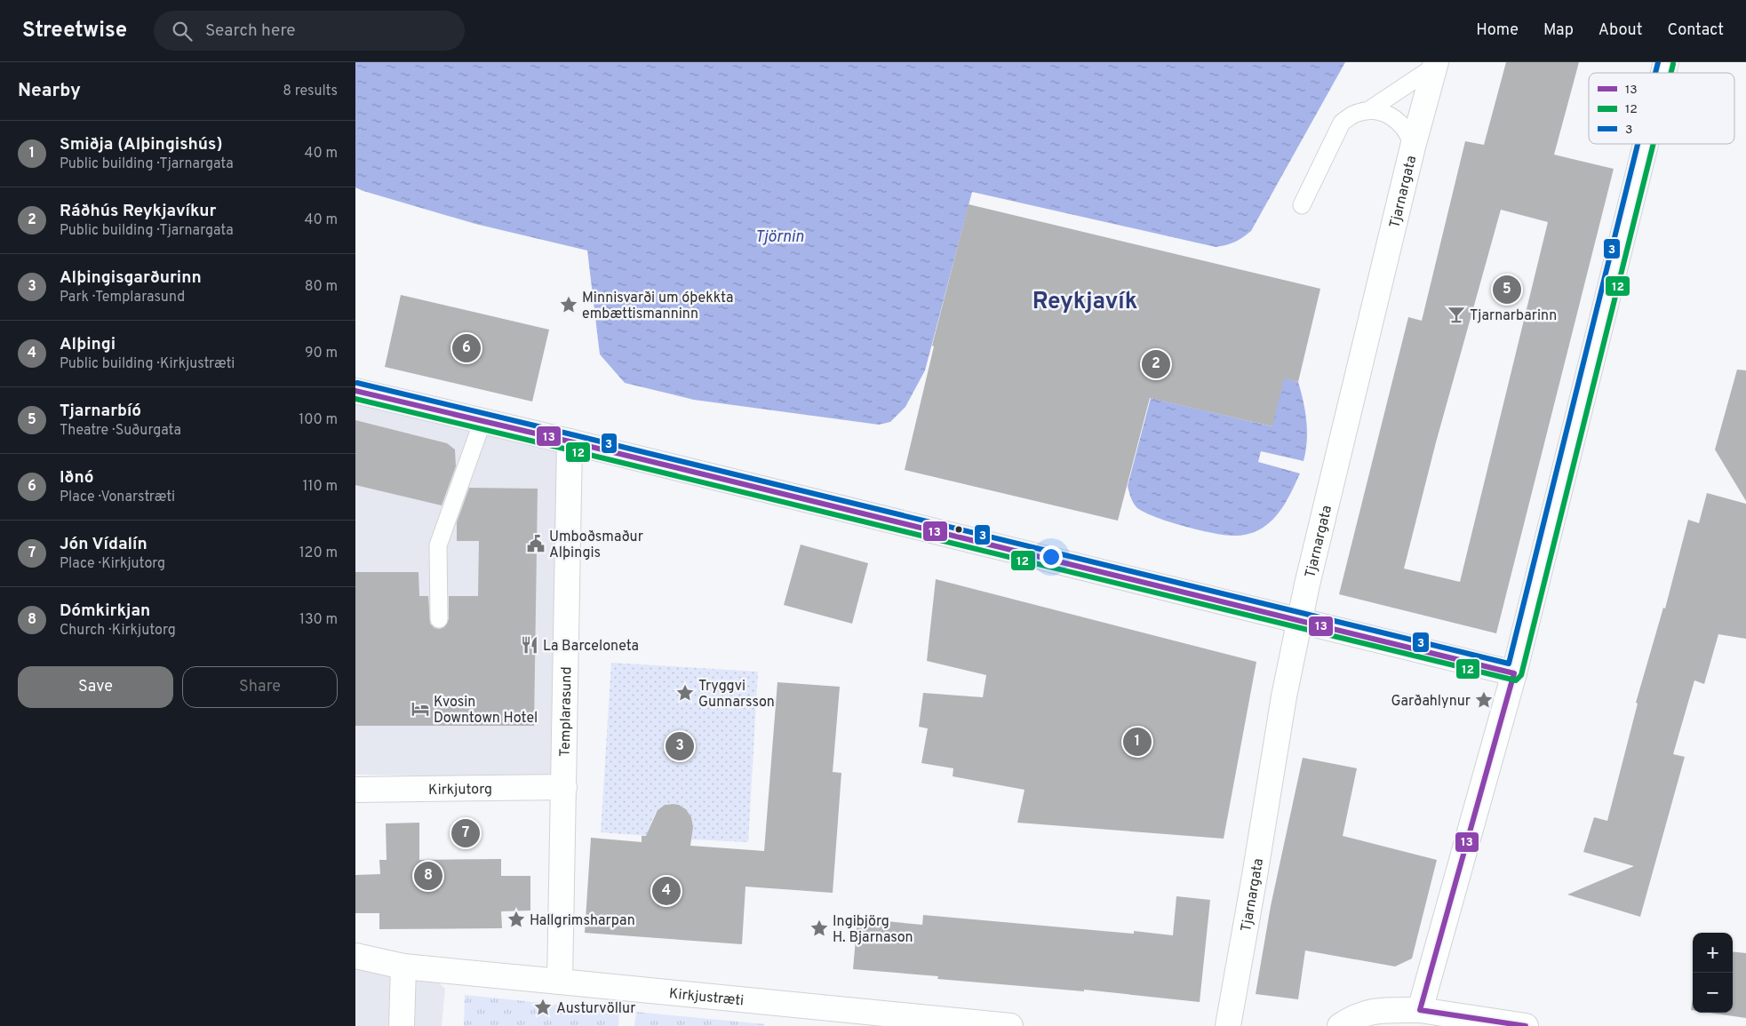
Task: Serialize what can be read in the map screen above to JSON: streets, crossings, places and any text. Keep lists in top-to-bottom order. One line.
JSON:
{"streets":{"street":["Tjarnargata","Templarasund","Kirkjutorg","Kirkjustræti"]},"crossings":[["Templarasund","Kirkjutorg"],["Templarasund","Kirkjustræti"]],"districts":["Reykjavík"],"water":["Tjörnin"],"places":{"place":["Minnisvarði um óþekkta embættismanninn","Tryggvi Gunnarsson","Garðahlynur","Hallgrimsharpan","Ingibjörg H. Bjarnason","Austurvöllur"],"bar":["Tjarnarbarinn"],"public building":["Umboðsmaður Alþingis"],"restaurant":["La Barceloneta"],"hotel":["Kvosin Downtown Hotel"]},"lines":["transit line 3","transit line 12","transit line 13"],"legend":["13","12","3"],"page":{"header":"Streetwise","search":"Search here","nav":["Home","Map","About","Contact"],"heading":["Nearby","8 results"],"list":[{"mark":"1","name":"Smiðja (Alþingishús)","note":"Public building · Tjarnargata","value":"40 m"},{"mark":"2","name":"Ráðhús Reykjavíkur","note":"Public building · Tjarnargata","value":"40 m"},{"mark":"3","name":"Alþingisgarðurinn","note":"Park · Templarasund","value":"80 m"},{"mark":"4","name":"Alþingi","note":"Public building · Kirkjustræti","value":"90 m"},{"mark":"5","name":"Tjarnarbíó","note":"Theatre · Suðurgata","value":"100 m"},{"mark":"6","name":"Iðnó","note":"Place · Vonarstræti","value":"110 m"},{"mark":"7","name":"Jón Vídalín","note":"Place · Kirkjutorg","value":"120 m"},{"mark":"8","name":"Dómkirkjan","note":"Church · Kirkjutorg","value":"130 m"}],"pins":["5","6","2","1","3","7","8","4"],"buttons":["Save","Share"],"map_buttons":["+","−"]}}
